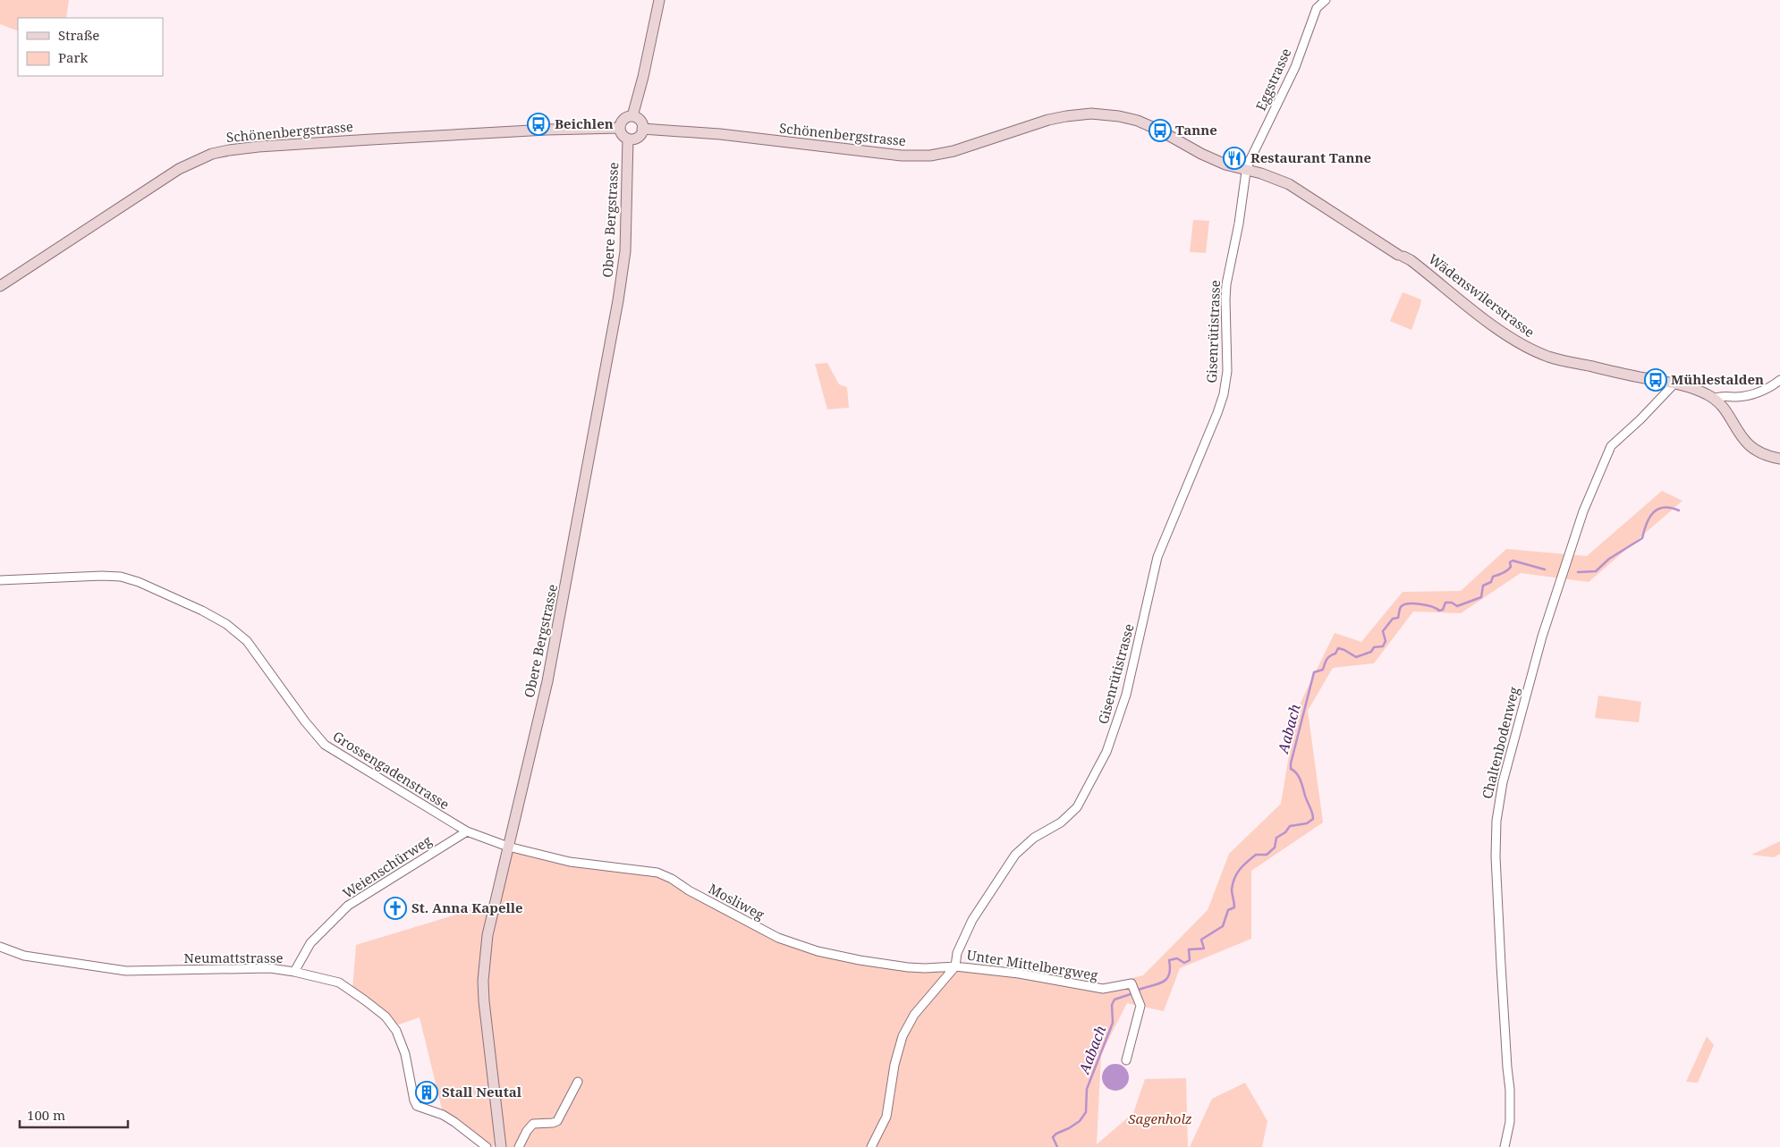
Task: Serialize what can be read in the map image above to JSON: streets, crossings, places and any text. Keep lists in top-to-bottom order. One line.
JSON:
{"streets":{"street":["Eggstrasse","Schönenbergstrasse","Obere Bergstrasse","Wädenswilerstrasse","Gisenrütistrasse","Chaltenbodenweg","Grossengadenstrasse","Weienschürweg","Mosliweg","Neumattstrasse","Unter Mittelbergweg"]},"crossings":[["Eggstrasse","Wädenswilerstrasse"],["Eggstrasse","Gisenrütistrasse"],["Schönenbergstrasse","Obere Bergstrasse"],["Schönenbergstrasse","Wädenswilerstrasse"],["Obere Bergstrasse","Grossengadenstrasse"],["Obere Bergstrasse","Mosliweg"],["Wädenswilerstrasse","Gisenrütistrasse"],["Wädenswilerstrasse","Chaltenbodenweg"],["Gisenrütistrasse","Mosliweg"],["Gisenrütistrasse","Unter Mittelbergweg"],["Grossengadenstrasse","Weienschürweg"],["Grossengadenstrasse","Mosliweg"],["Weienschürweg","Neumattstrasse"],["Mosliweg","Unter Mittelbergweg"]],"water":["Aabach"],"parks":["Sagenholz"],"places":{"bus stop":["Beichlen","Tanne","Mühlestalden"],"restaurant":["Restaurant Tanne"],"church":["St. Anna Kapelle"],"building":["Stall Neutal"]},"legend":["Straße","Park"],"scale_bar":"100 m"}
